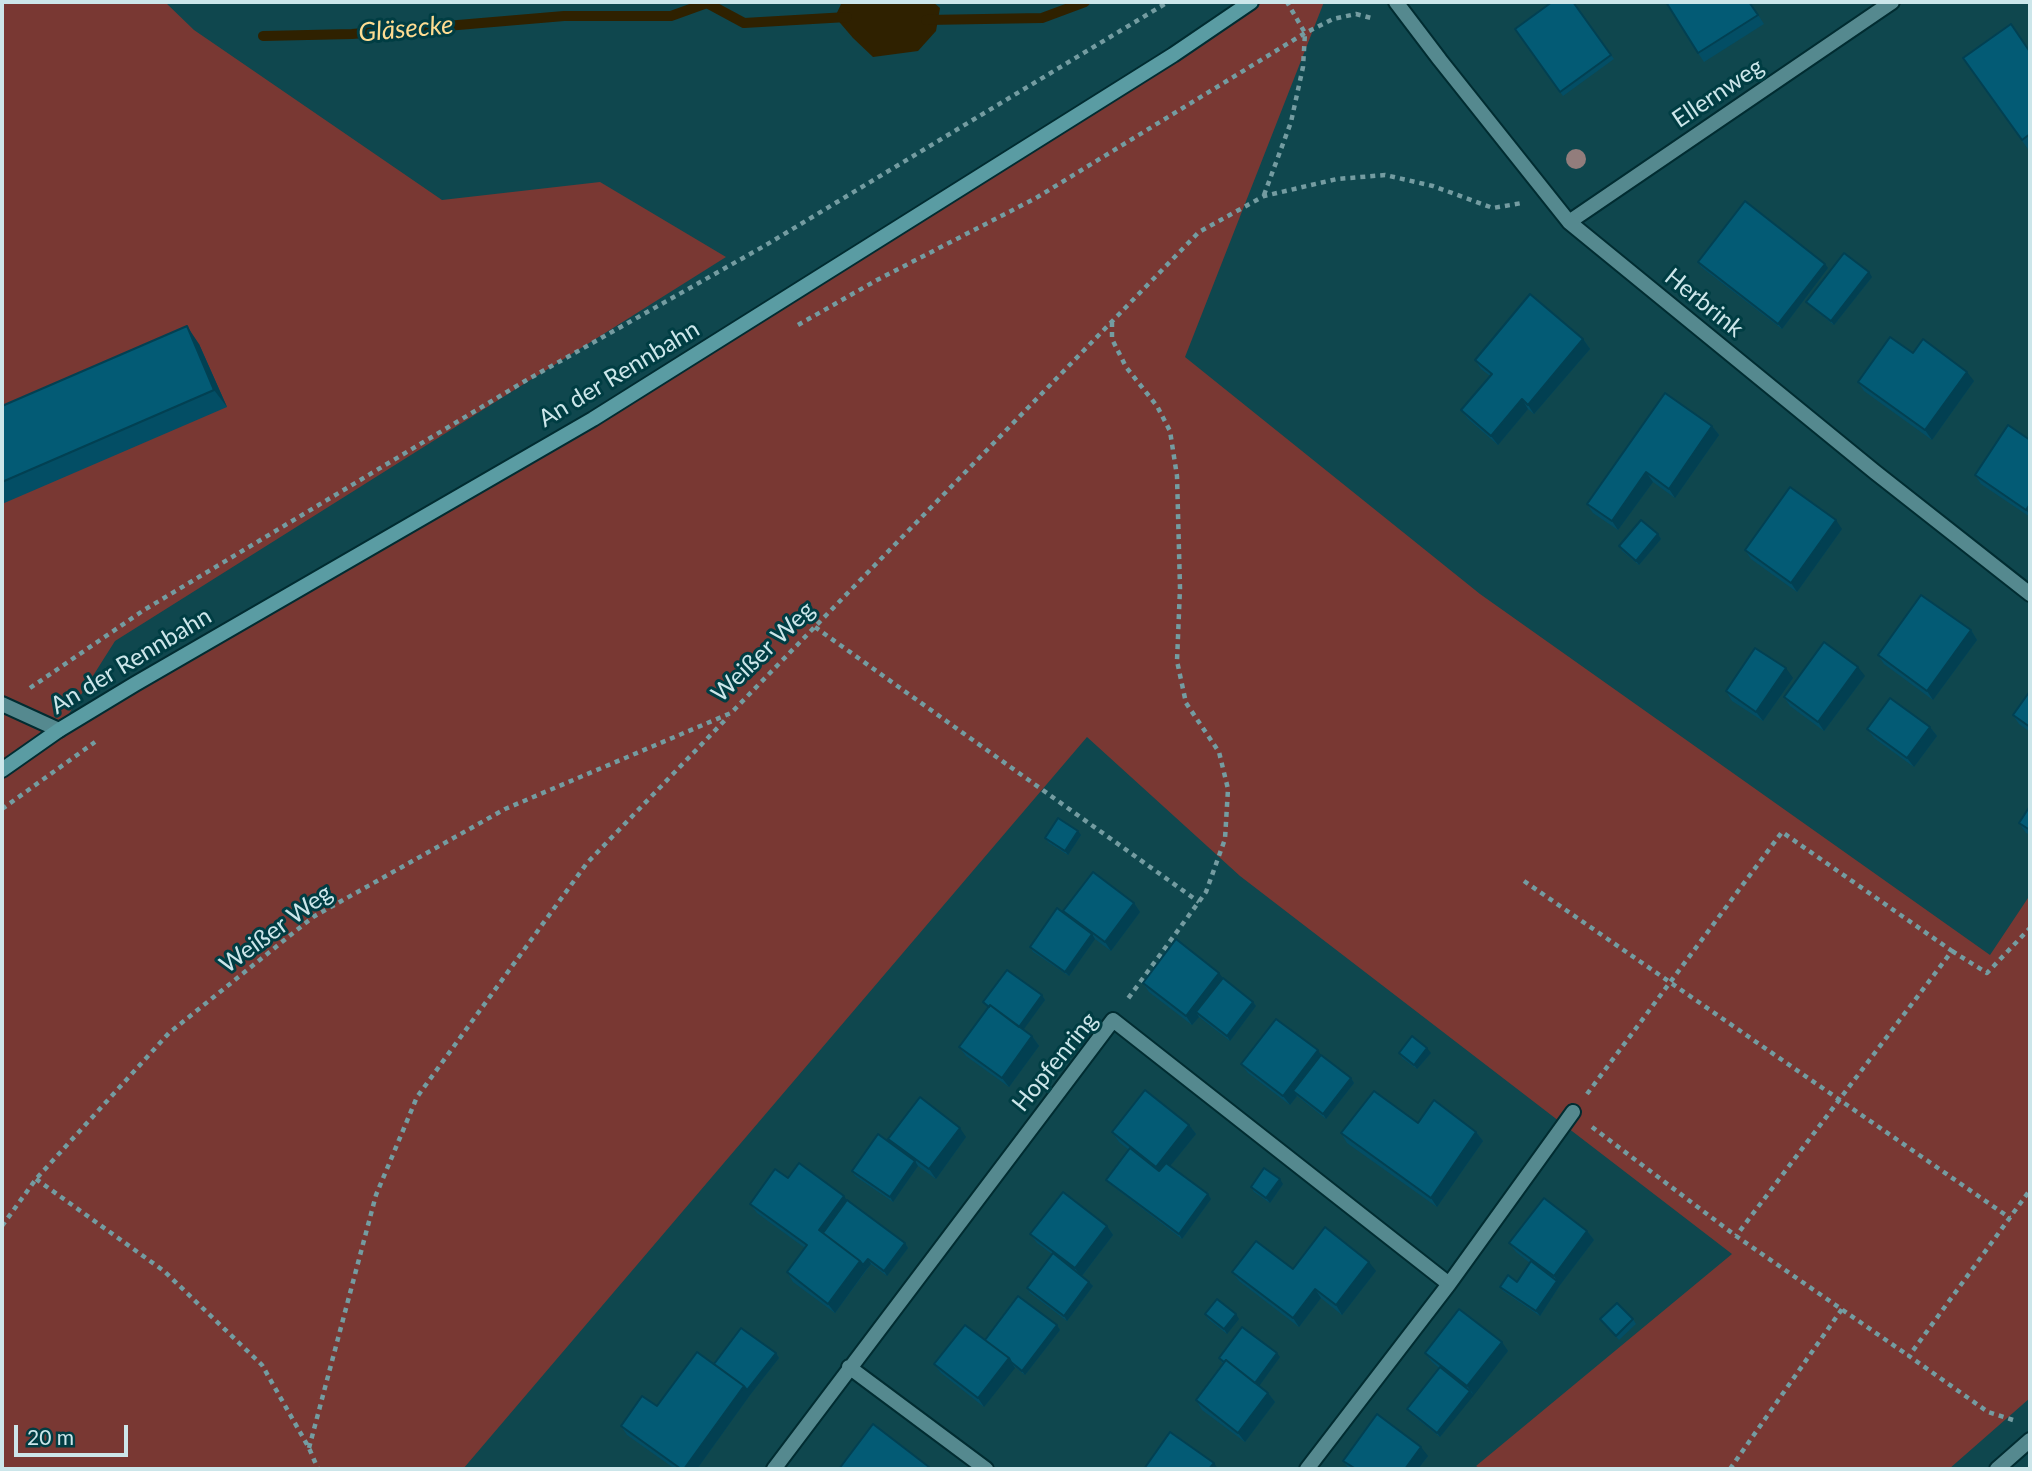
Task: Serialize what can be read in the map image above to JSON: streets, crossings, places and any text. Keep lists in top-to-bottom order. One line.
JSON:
{"streets":{"main road":["An der Rennbahn"],"street":["Ellernweg","Herbrink","Hopfenring"],"path":["Weißer Weg"]},"crossings":[["Ellernweg","Herbrink"],["Herbrink","Weißer Weg"]],"water":["Gläsecke"],"scale_bar":"20 m"}
